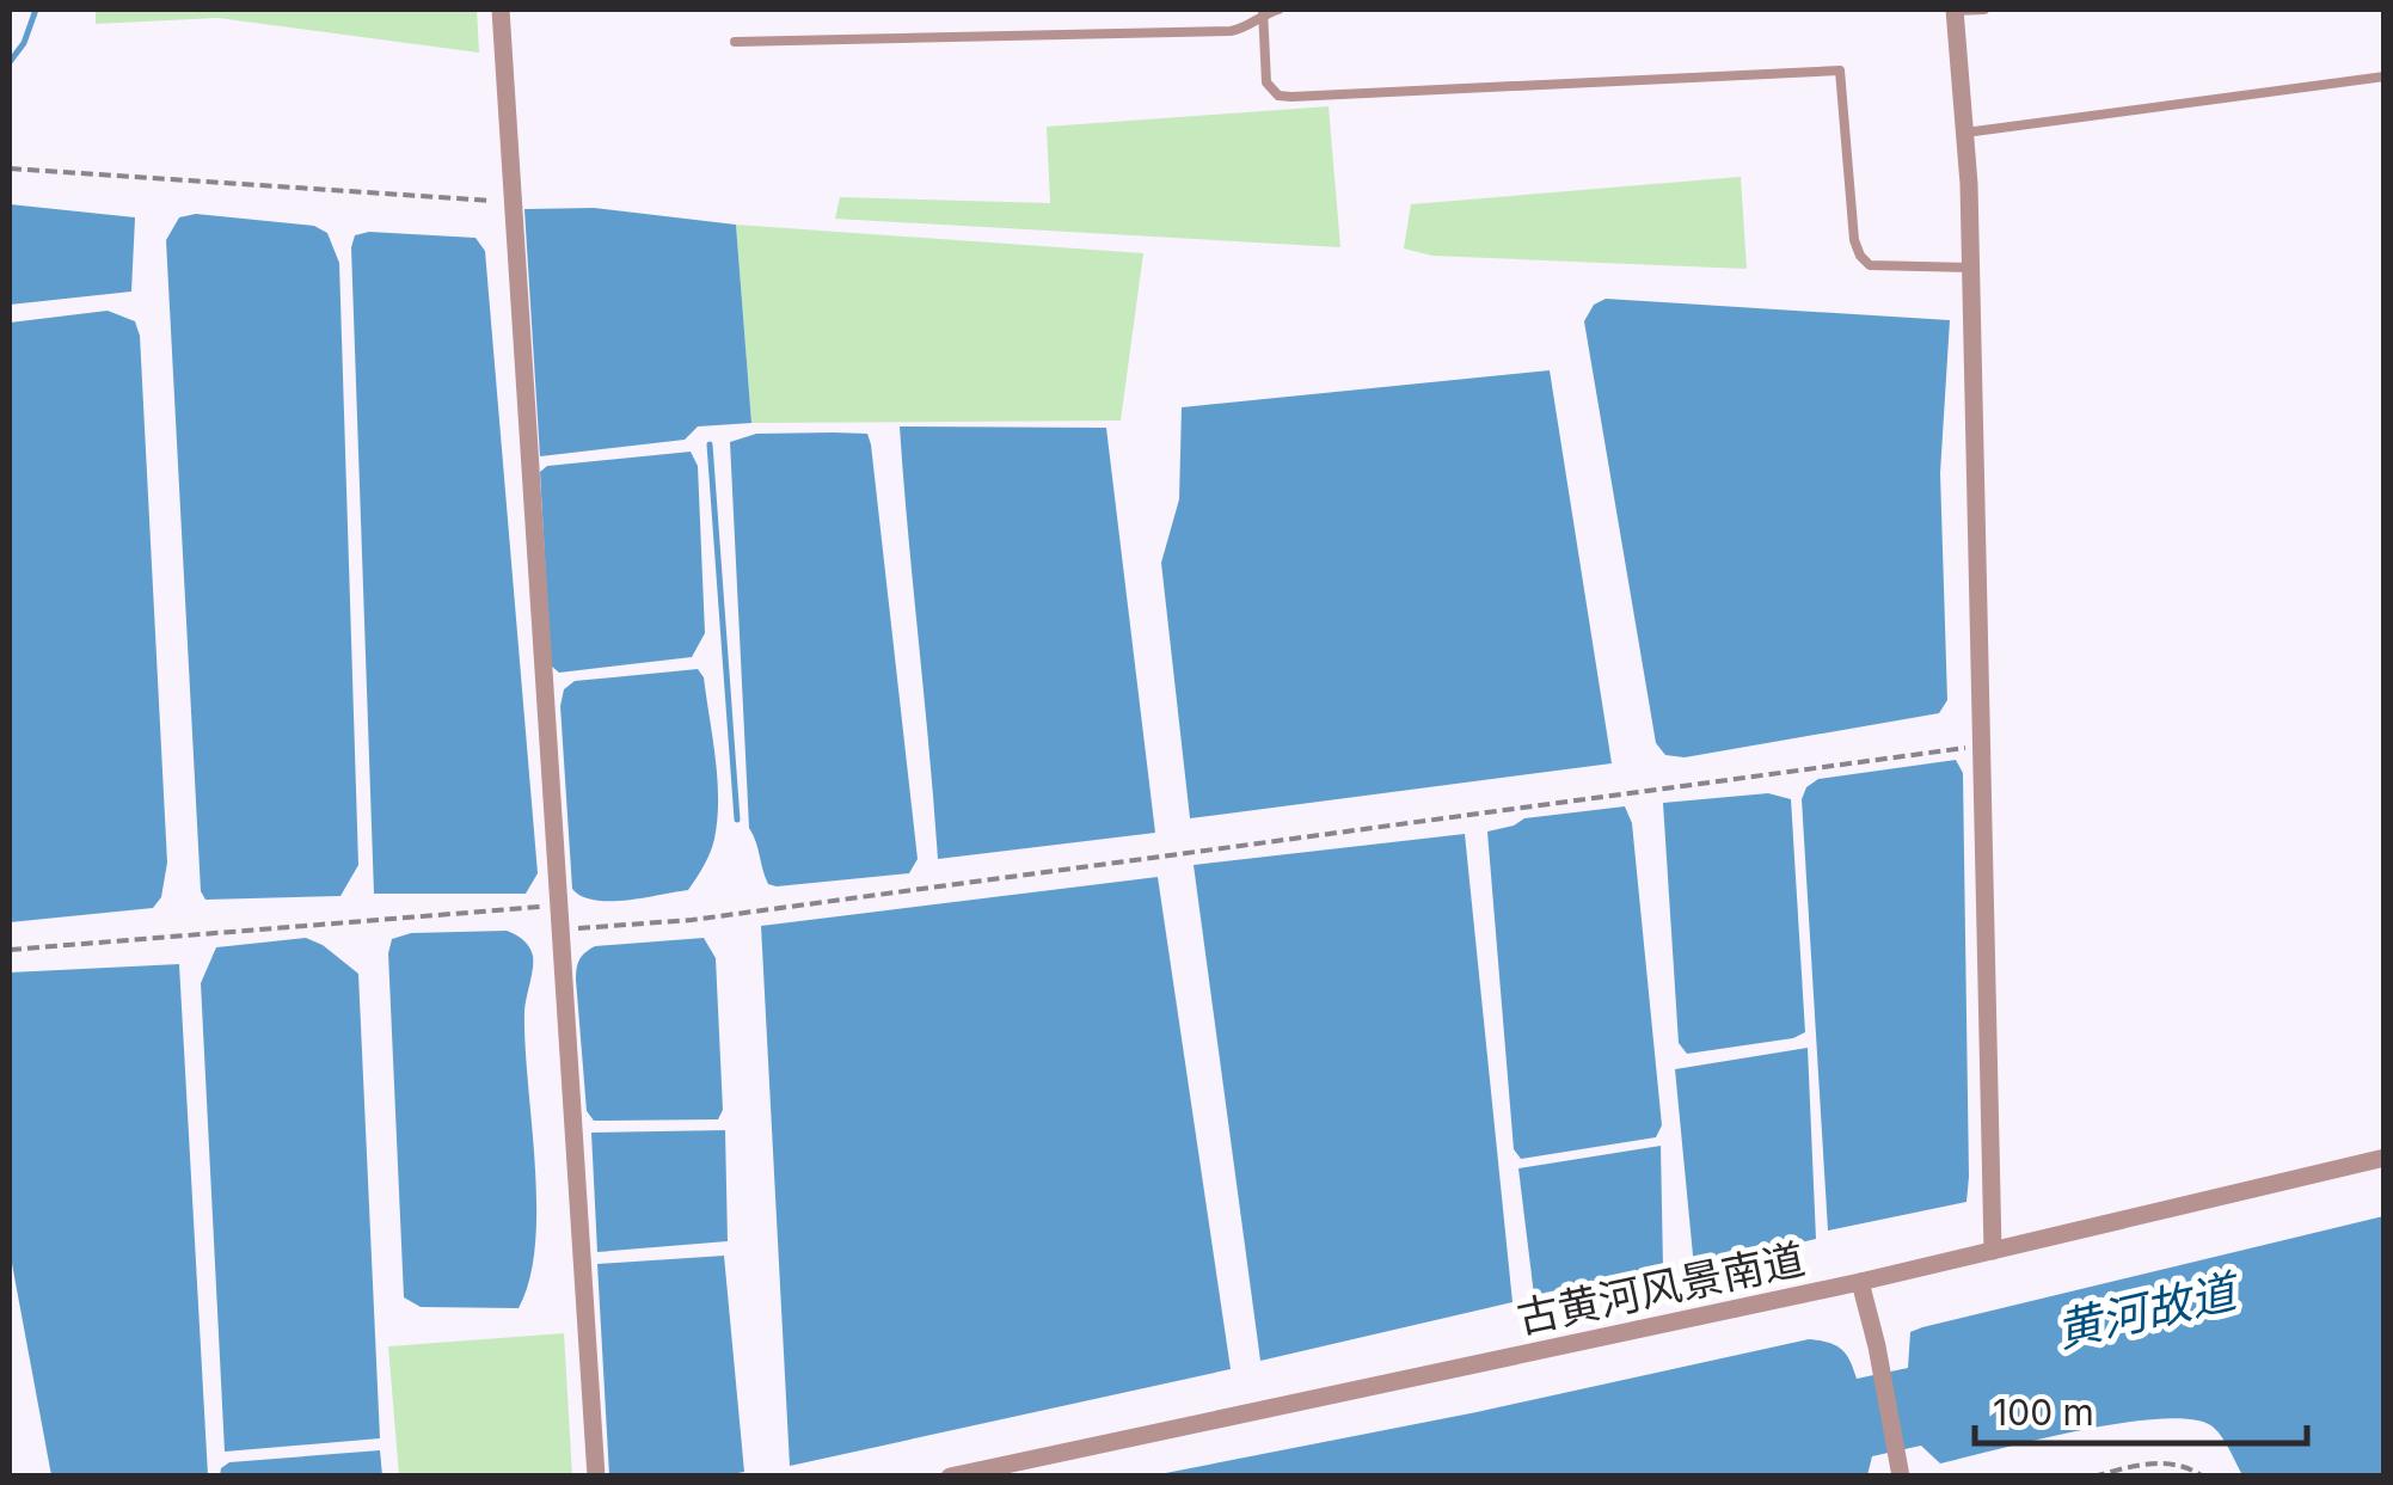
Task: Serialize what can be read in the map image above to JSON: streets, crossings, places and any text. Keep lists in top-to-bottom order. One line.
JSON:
{"streets":{"street":["古黄河风景南道"]},"water":["黄河故道"],"scale_bar":"100 m"}
